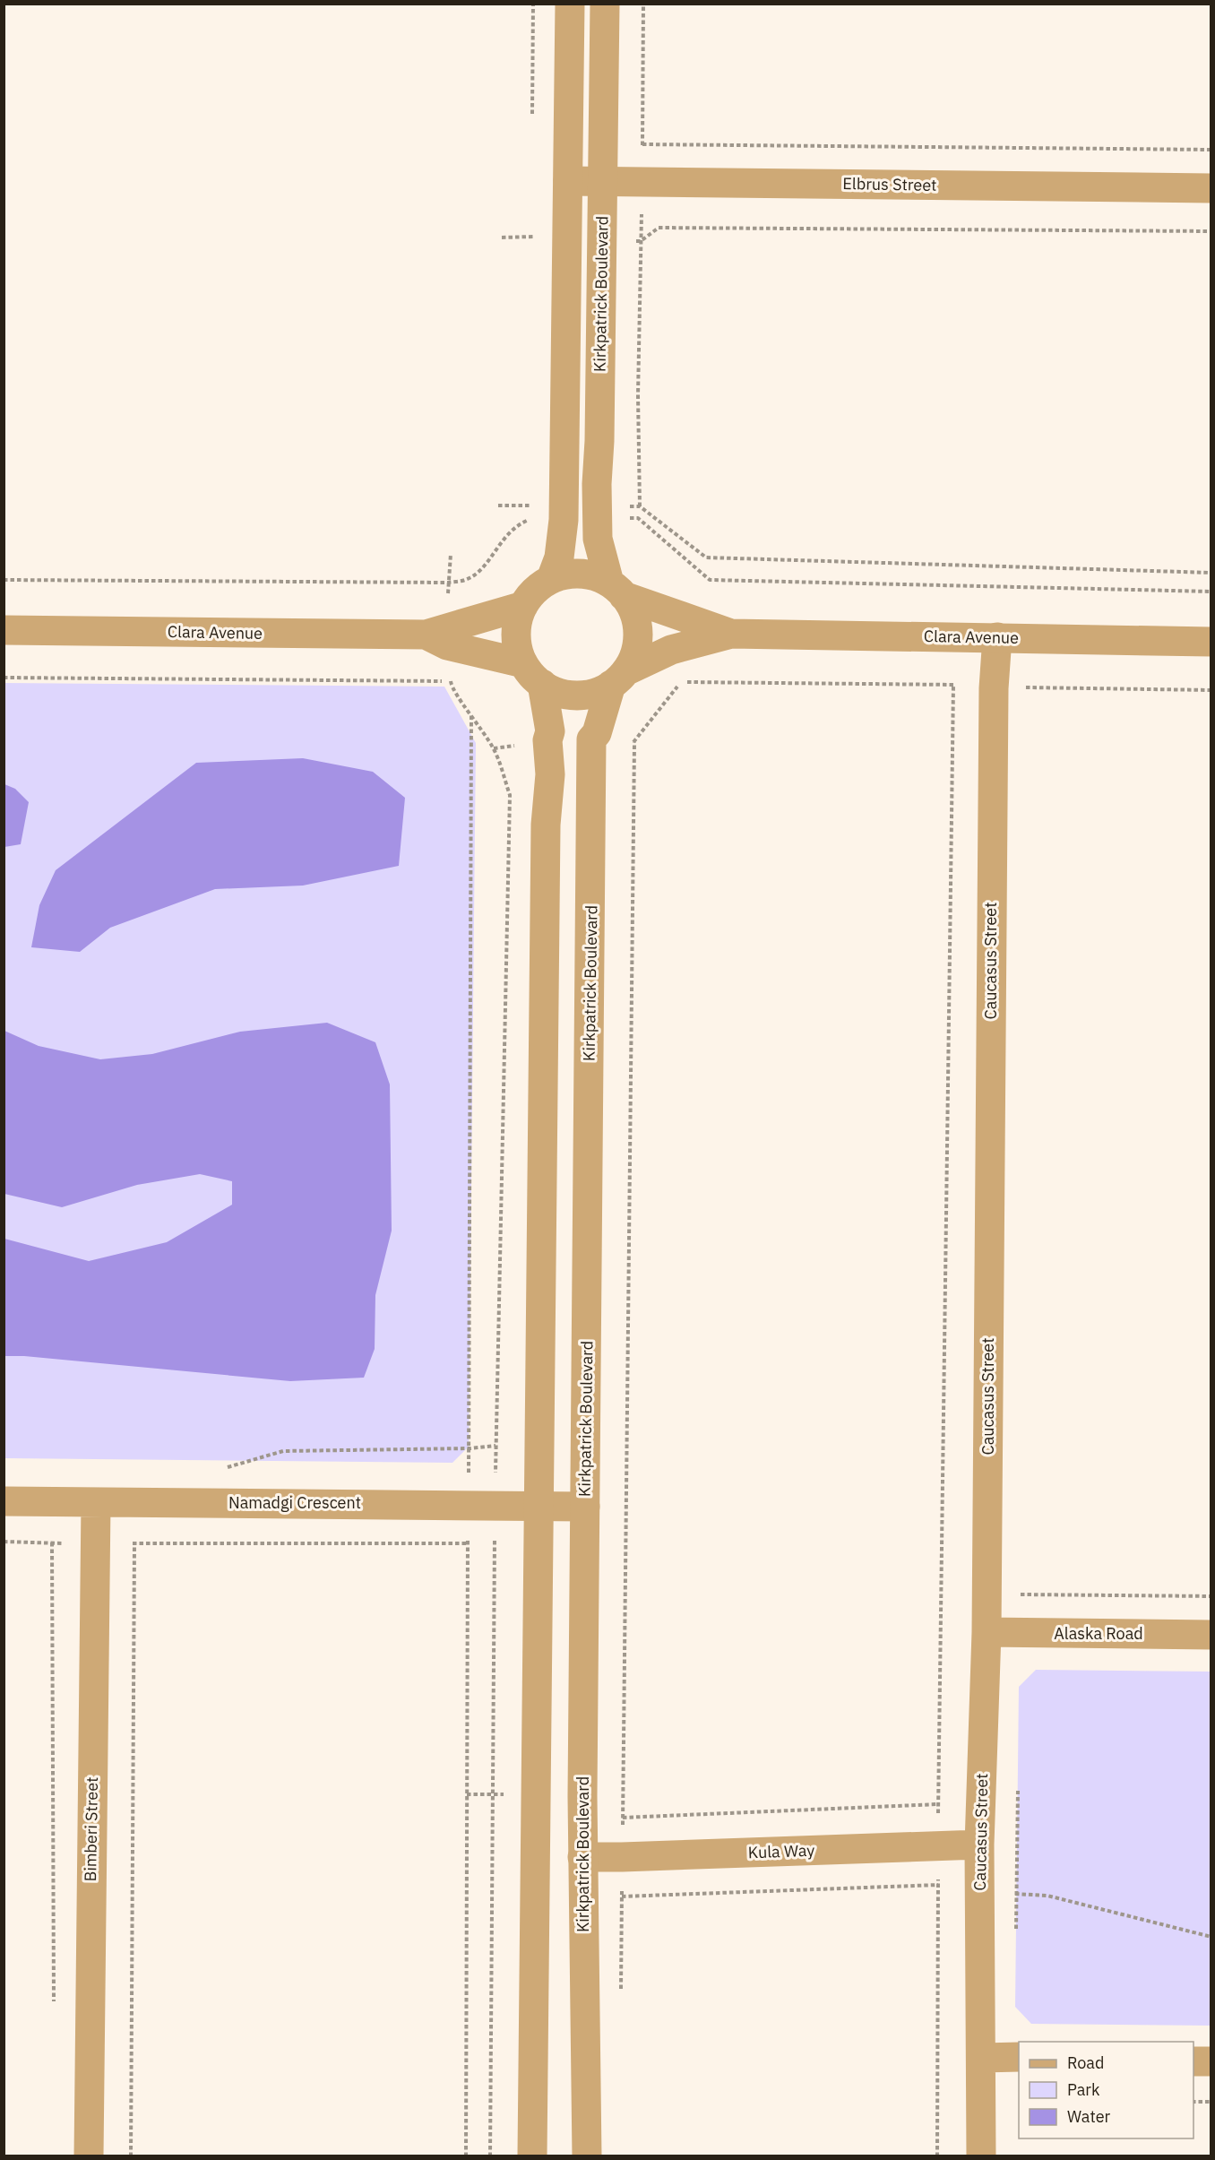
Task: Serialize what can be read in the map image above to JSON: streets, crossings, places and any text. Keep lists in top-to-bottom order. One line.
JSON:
{"streets":{"street":["Elbrus Street","Kirkpatrick Boulevard","Clara Avenue","Caucasus Street","Namadgi Crescent","Alaska Road","Bimberi Street","Kula Way"]},"crossings":[["Elbrus Street","Kirkpatrick Boulevard"],["Kirkpatrick Boulevard","Clara Avenue"],["Kirkpatrick Boulevard","Namadgi Crescent"],["Kirkpatrick Boulevard","Kula Way"],["Clara Avenue","Caucasus Street"],["Caucasus Street","Alaska Road"],["Caucasus Street","Kula Way"],["Namadgi Crescent","Bimberi Street"]],"legend":["Road","Park","Water"]}
